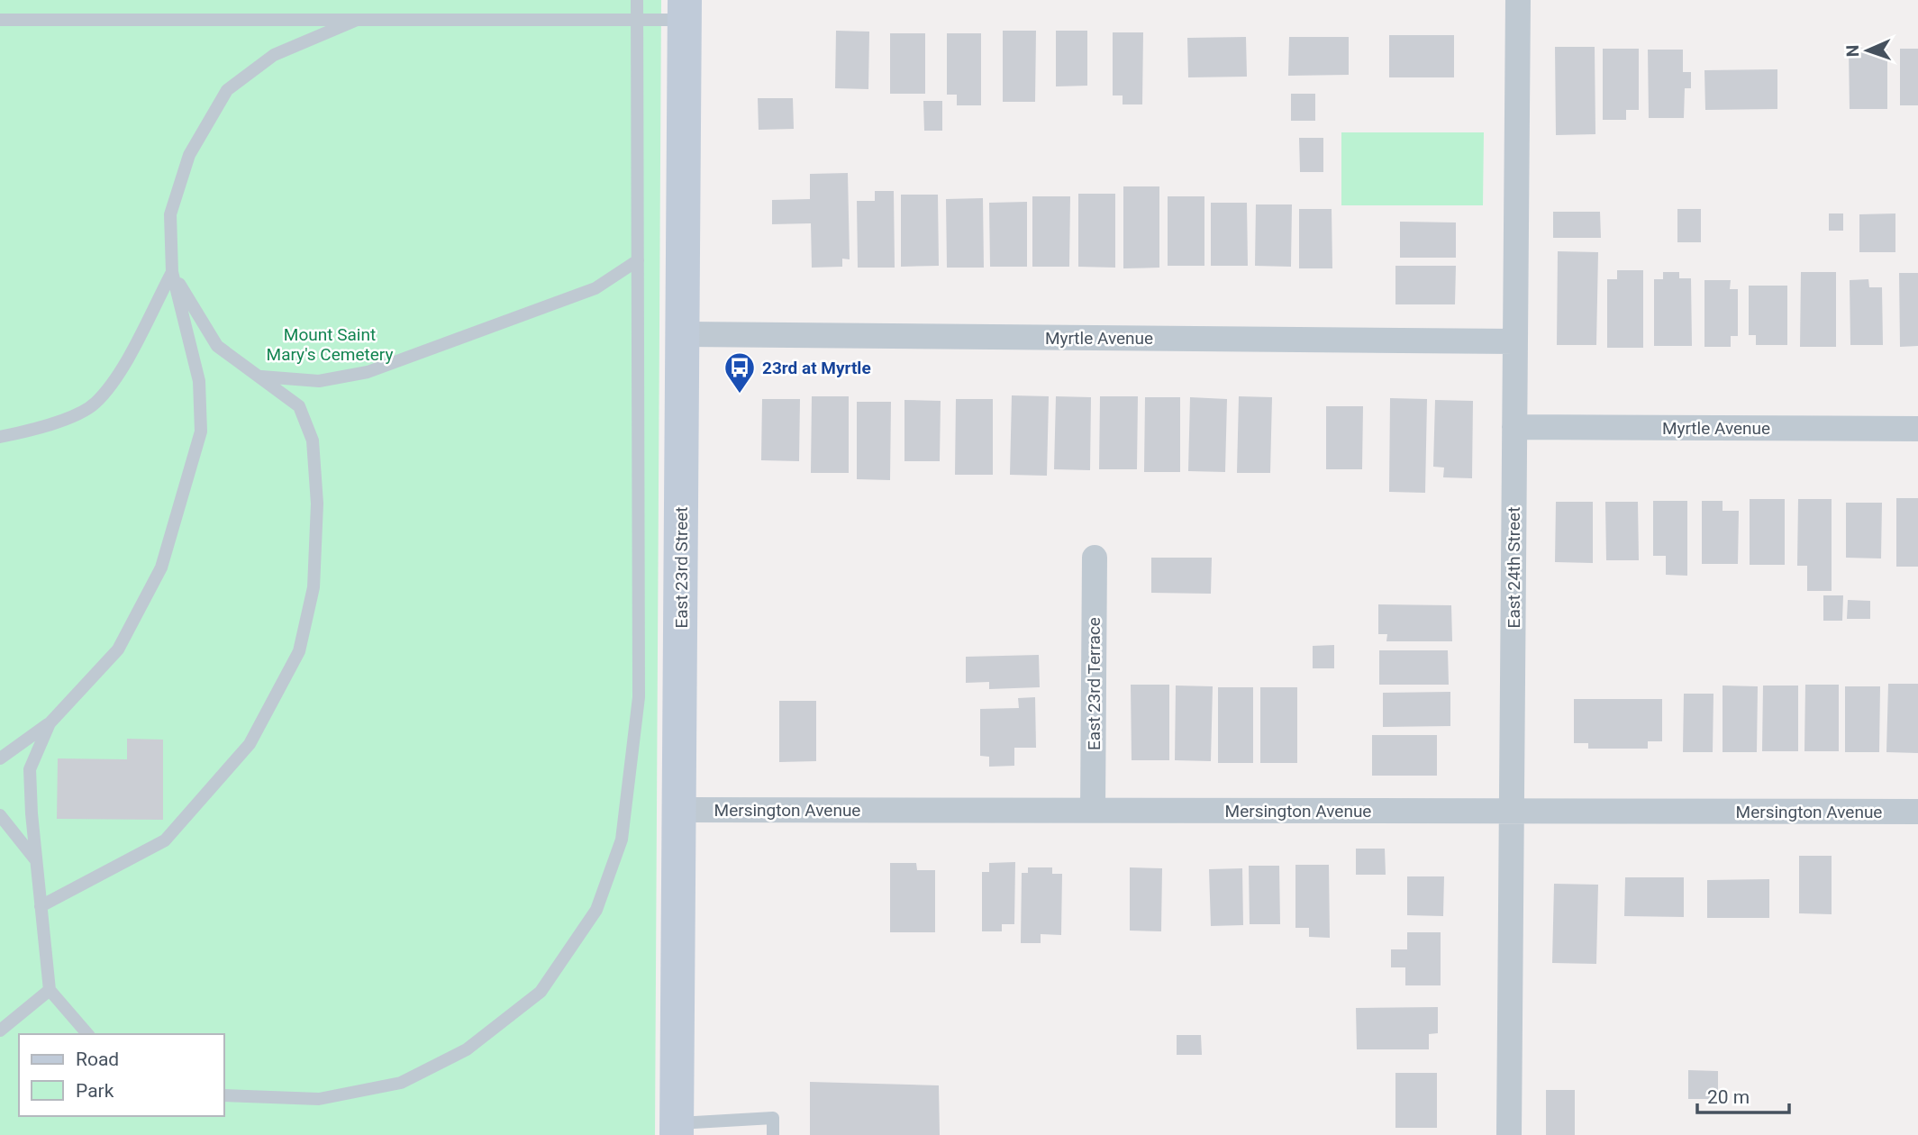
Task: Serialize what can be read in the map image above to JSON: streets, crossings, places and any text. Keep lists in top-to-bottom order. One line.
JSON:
{"streets":{"main road":["East 23rd Street"],"street":["Myrtle Avenue","East 24th Street","East 23rd Terrace","Mersington Avenue"]},"crossings":[["Myrtle Avenue","East 23rd Street"],["Myrtle Avenue","East 24th Street"],["East 23rd Street","Mersington Avenue"],["East 24th Street","Mersington Avenue"],["East 23rd Terrace","Mersington Avenue"]],"parks":["Mount Saint Mary's Cemetery"],"places":{"bus stop":["23rd at Myrtle"]},"legend":["Road","Park"],"scale_bar":"20 m","north":"left"}
